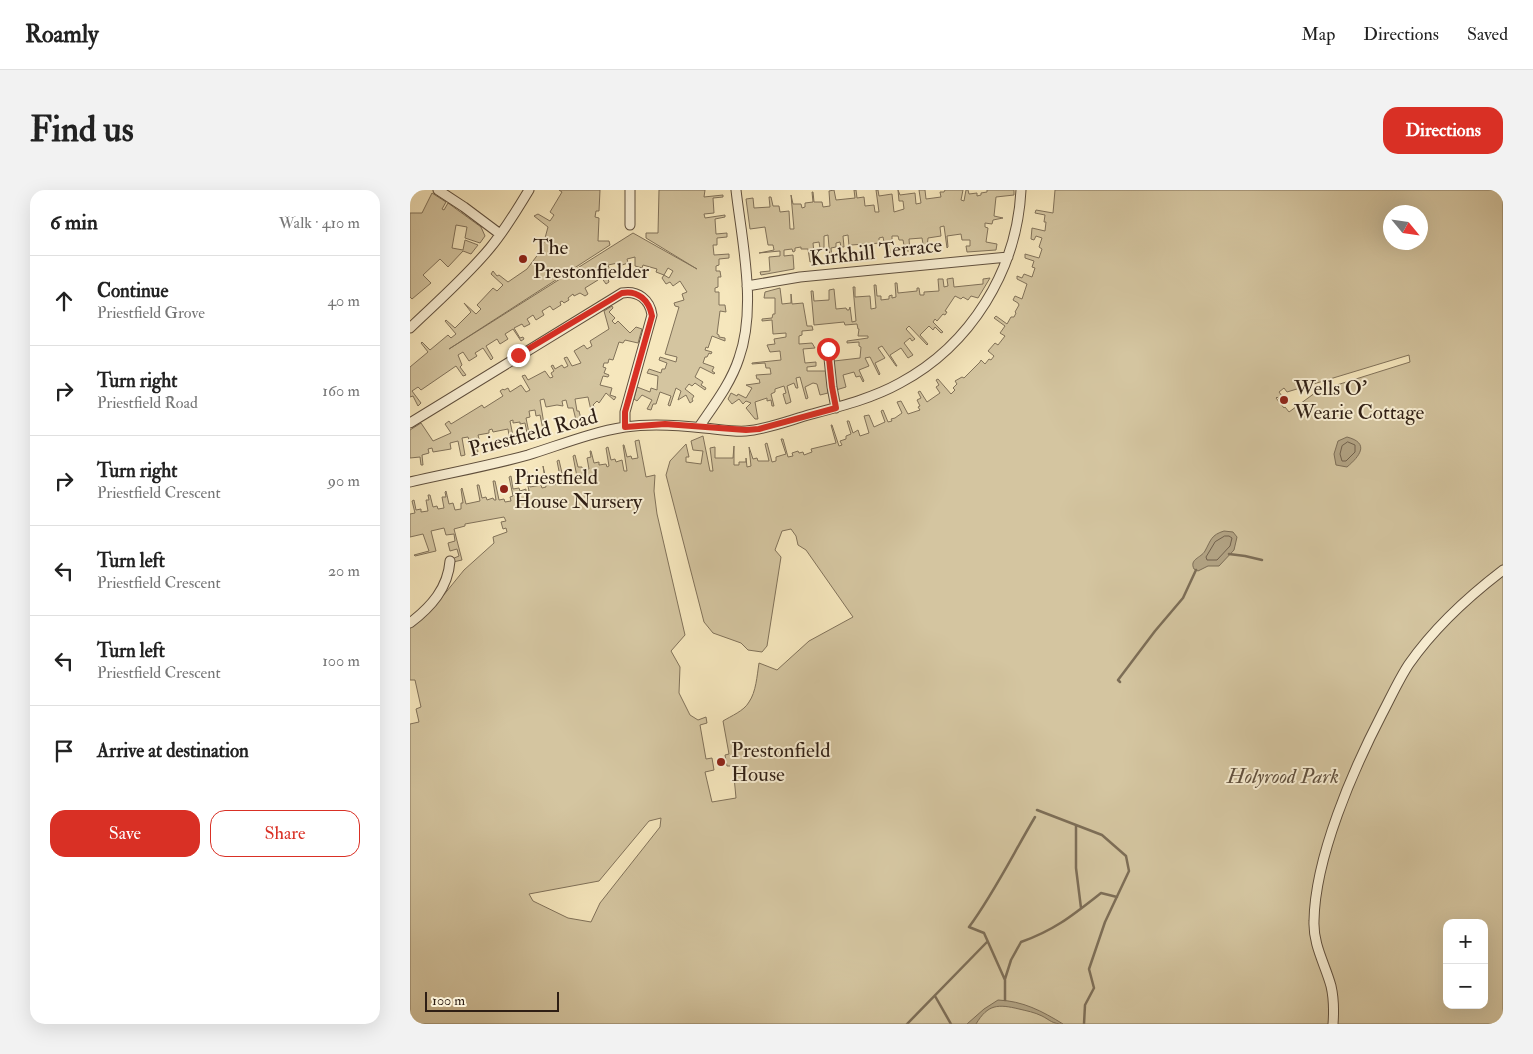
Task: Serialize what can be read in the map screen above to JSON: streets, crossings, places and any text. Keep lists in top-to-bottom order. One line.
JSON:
{"streets":{"street":["Kirkhill Terrace","Priestfield Road"]},"crossings":[["Kirkhill Terrace","Priestfield Road"]],"parks":["Holyrood Park"],"places":["The Prestonfielder","Wells O' Wearie Cottage","Priestfield House Nursery","Prestonfield House"],"scale_bar":"100 m","north":"bottom right","page":{"header":"Roamly","nav":["Map","Directions","Saved"],"buttons":["Directions",["Save","Share"]],"title":"Find us","heading":["6 min","Walk · 410 m"],"list":[["Continue","Priestfield Grove","40 m"],["Turn right","Priestfield Road","160 m"],["Turn right","Priestfield Crescent","90 m"],["Turn left","Priestfield Crescent","20 m"],["Turn left","Priestfield Crescent","100 m"],"Arrive at destination"],"map_buttons":["+","−"],"scale":"100 m"}}
